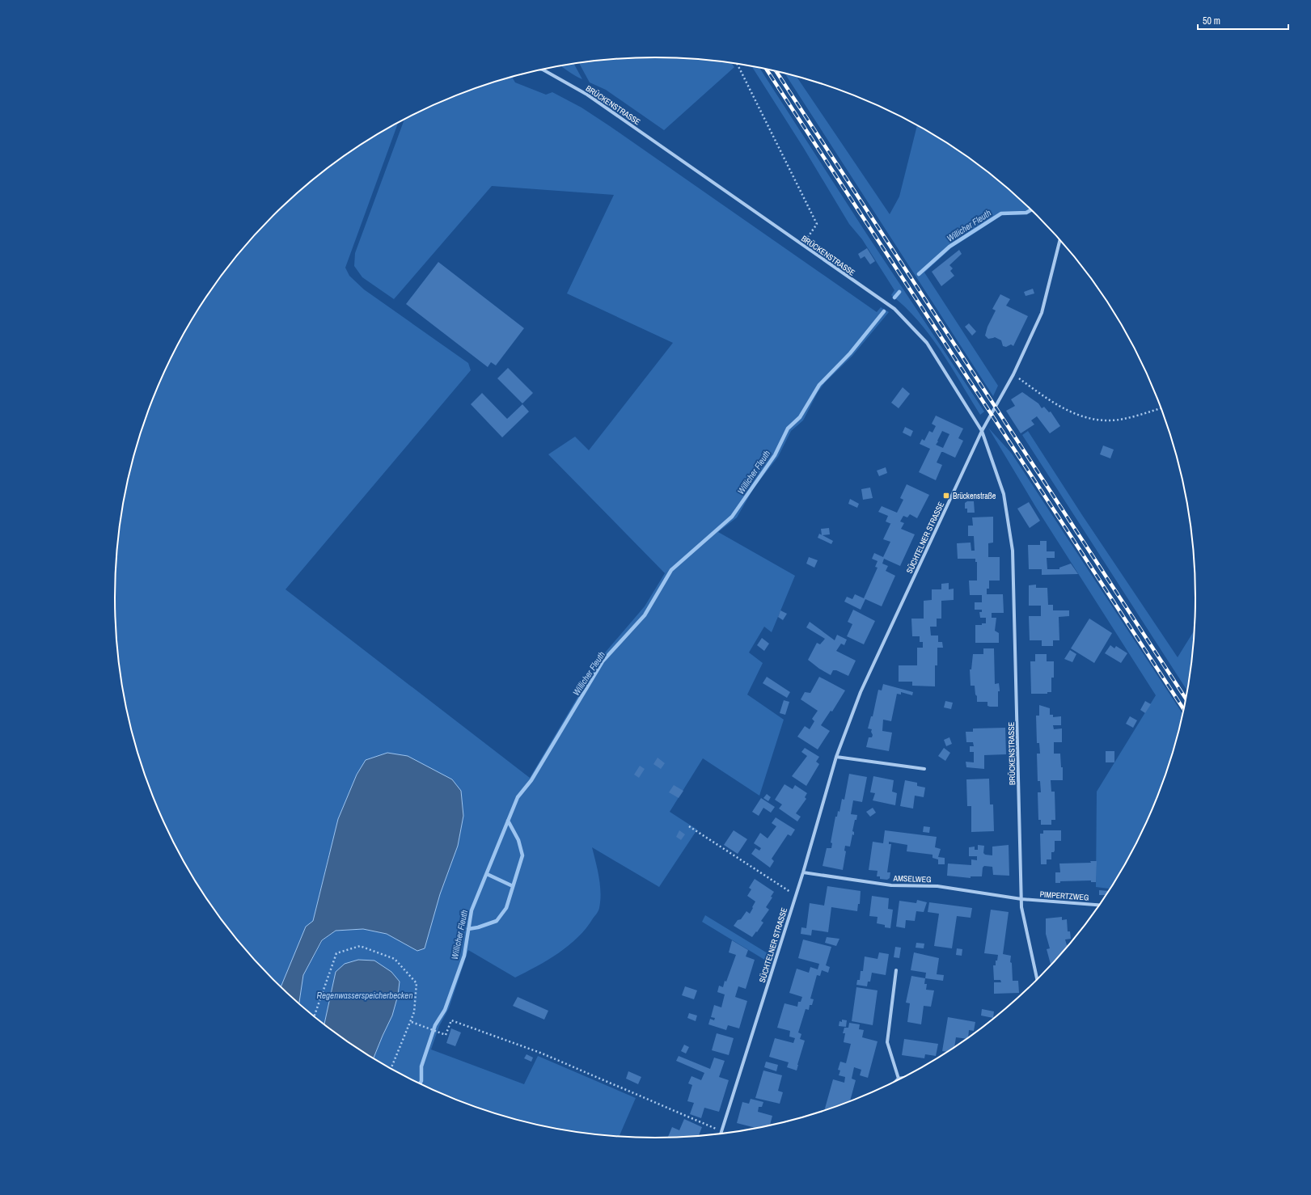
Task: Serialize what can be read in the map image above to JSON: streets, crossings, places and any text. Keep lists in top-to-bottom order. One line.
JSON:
{"streets":{"street":["BRÜCKENSTRASSE","SÜCHTELNER STRASSE","AMSELWEG","PIMPERTZWEG"]},"crossings":[["BRÜCKENSTRASSE","SÜCHTELNER STRASSE"],["BRÜCKENSTRASSE","AMSELWEG"],["BRÜCKENSTRASSE","PIMPERTZWEG"],["SÜCHTELNER STRASSE","AMSELWEG"],["AMSELWEG","PIMPERTZWEG"]],"water":["Willicher Fleuth","Regenwasserspeicherbecken"],"places":{"transit":["Brückenstraße"]},"scale_bar":"50 m"}
